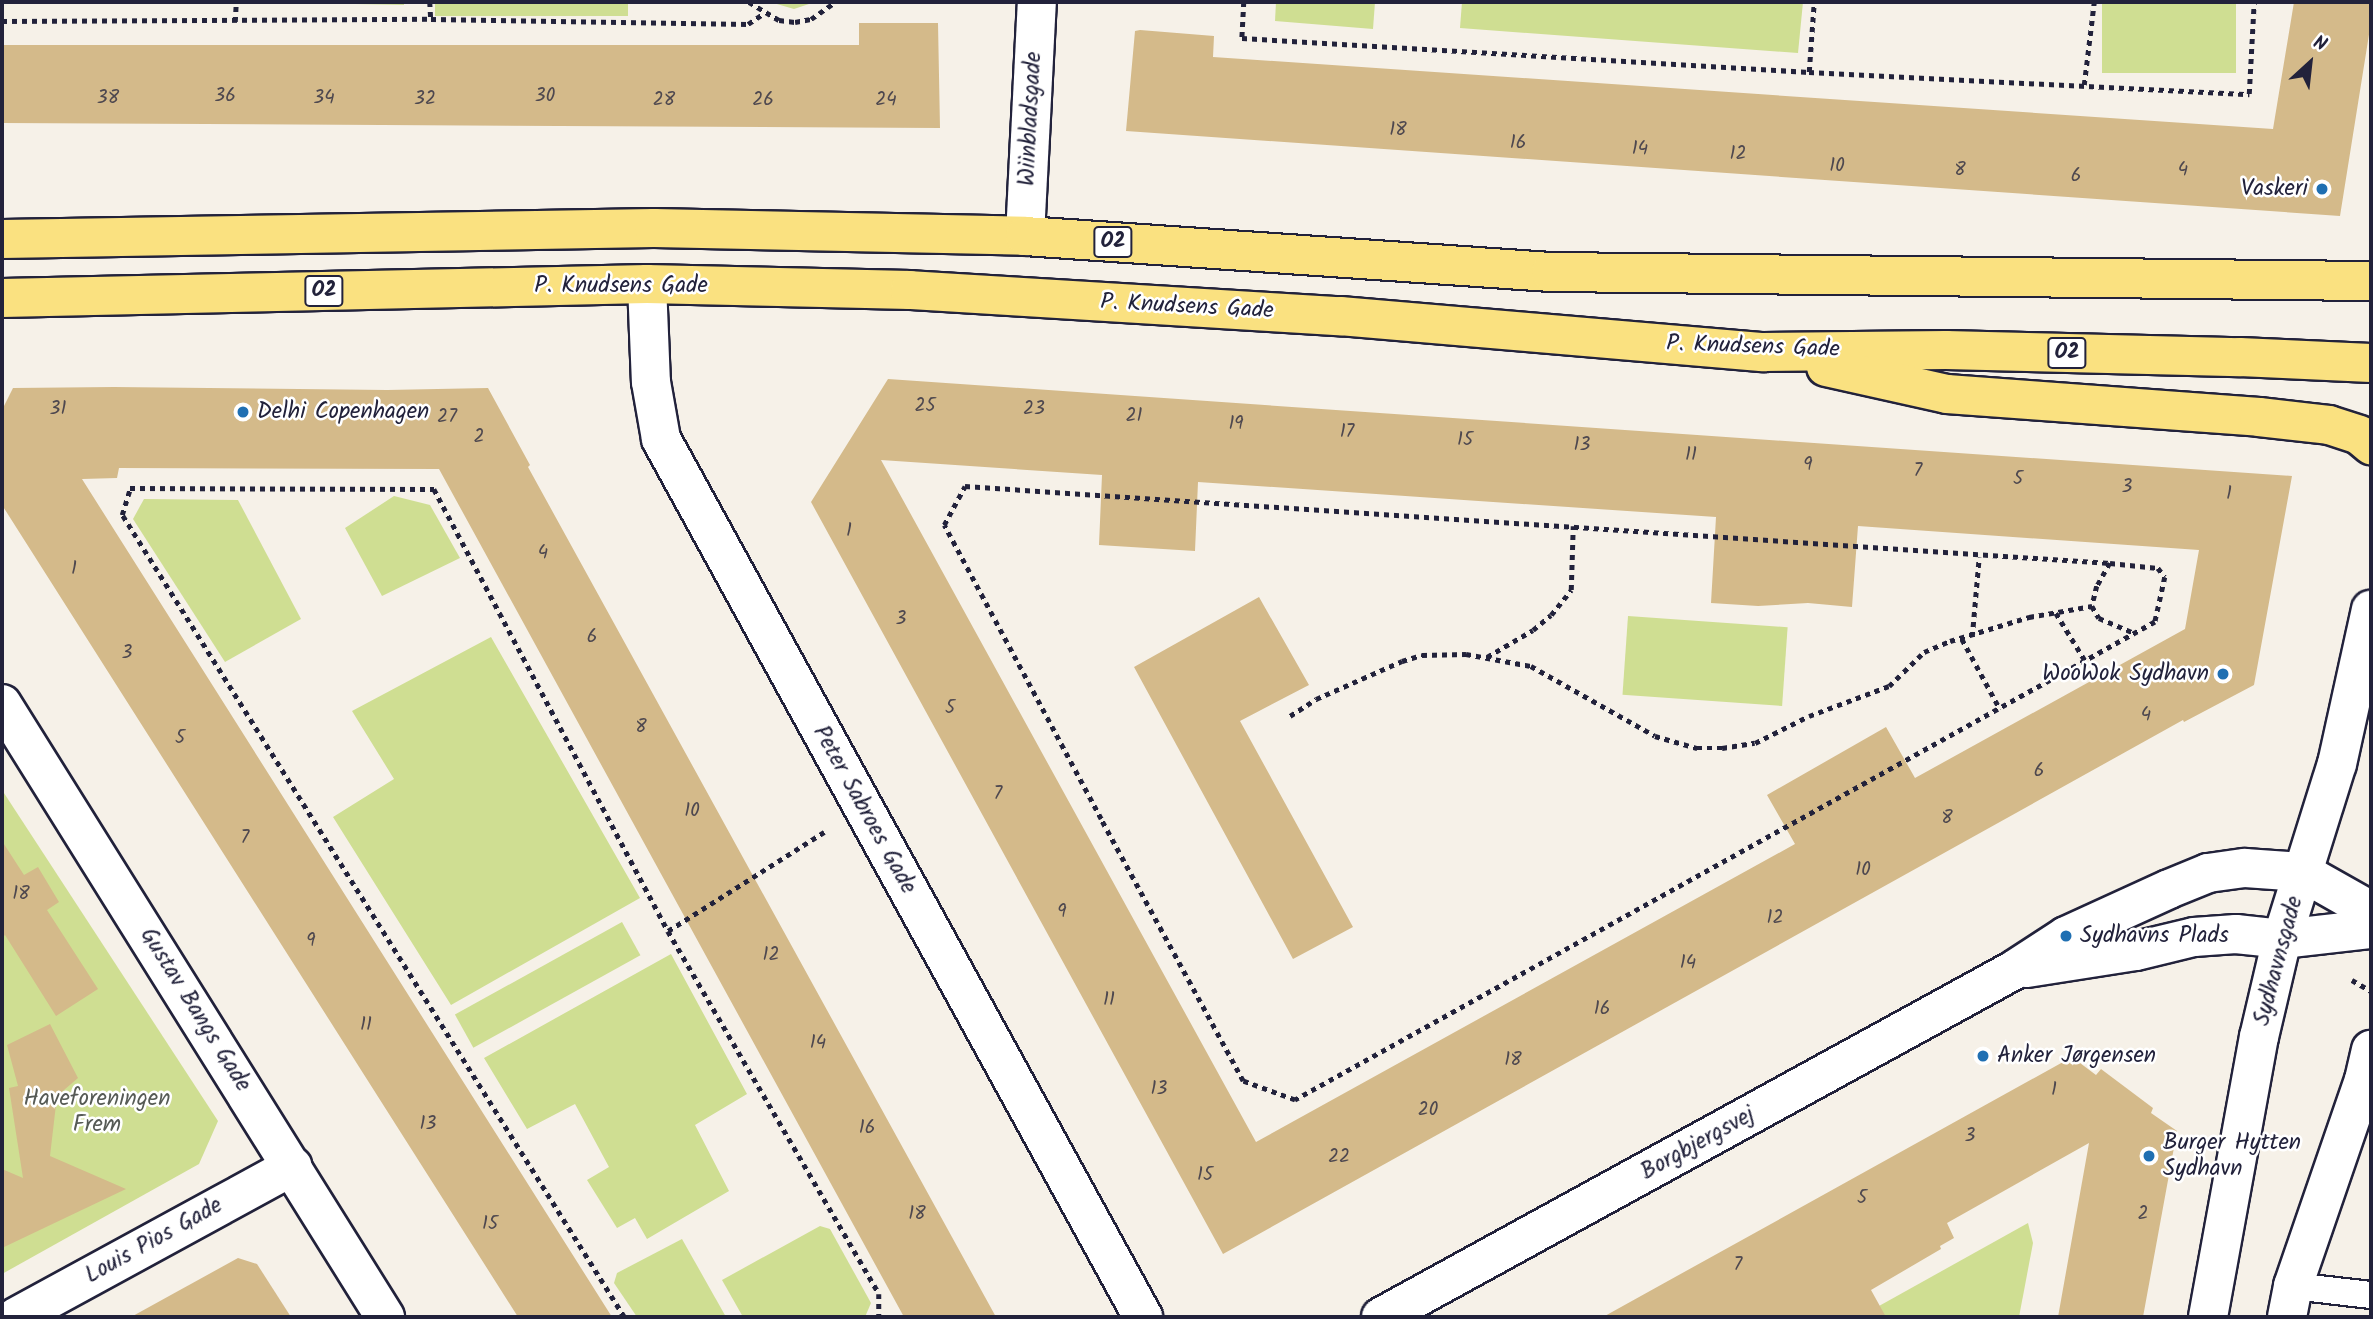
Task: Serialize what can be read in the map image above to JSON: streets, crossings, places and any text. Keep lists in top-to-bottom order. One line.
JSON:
{"streets":{"main road":["O2","P. Knudsens Gade"],"street":["Wiinbladsgade","Peter Sabroes Gade","Sydhavnsgade","Gustav Bangs Gade","Borgbjergsvej","Louis Pios Gade"]},"crossings":[["Wiinbladsgade","O2"],["P. Knudsens Gade","Peter Sabroes Gade"],["Sydhavnsgade","Borgbjergsvej"],["Gustav Bangs Gade","Louis Pios Gade"]],"parks":["Haveforeningen Frem"],"places":["Vaskeri","Delhi Copenhagen","WooWok Sydhavn","Sydhavns Plads","Anker Jørgensen","Burger Hytten Sydhavn"],"house_numbers":["36","30","38","34","32","28","26","24","18","16","14","12","10","8","4","6","25","31","23","21","27","19","17","2","15","13","11","9","7","5","3","1","1","4","1","3","6","3","5","4","8","5","6","7","10","8","7","10","18","9","12","9","12","14","11","16","11","14","18","13","1","20","13","16","3","22","15","5","18","2","15","7"],"north":"top right"}
